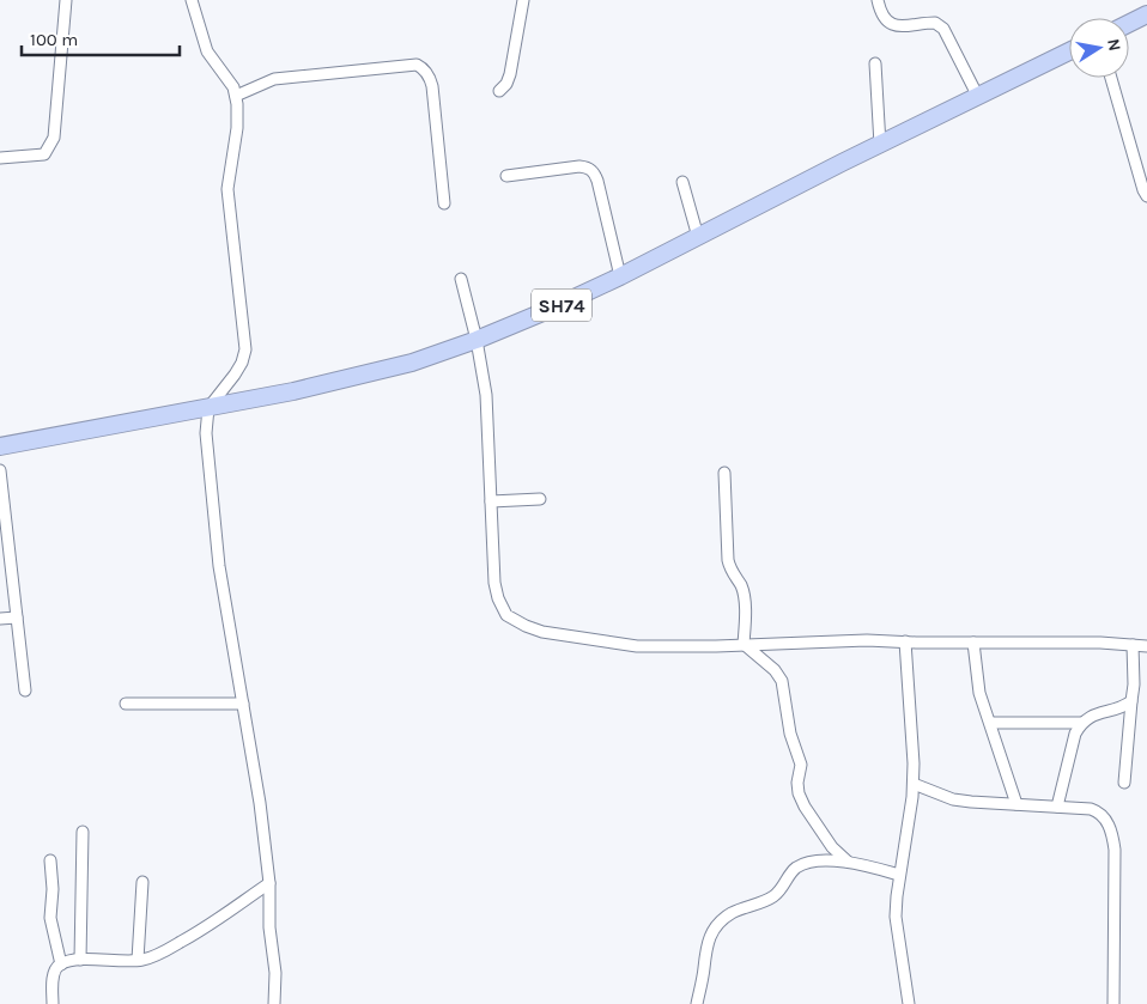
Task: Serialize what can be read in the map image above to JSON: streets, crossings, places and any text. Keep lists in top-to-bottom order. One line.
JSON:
{"streets":{"highway":["SH74"]},"scale_bar":"100 m","north":"right"}
